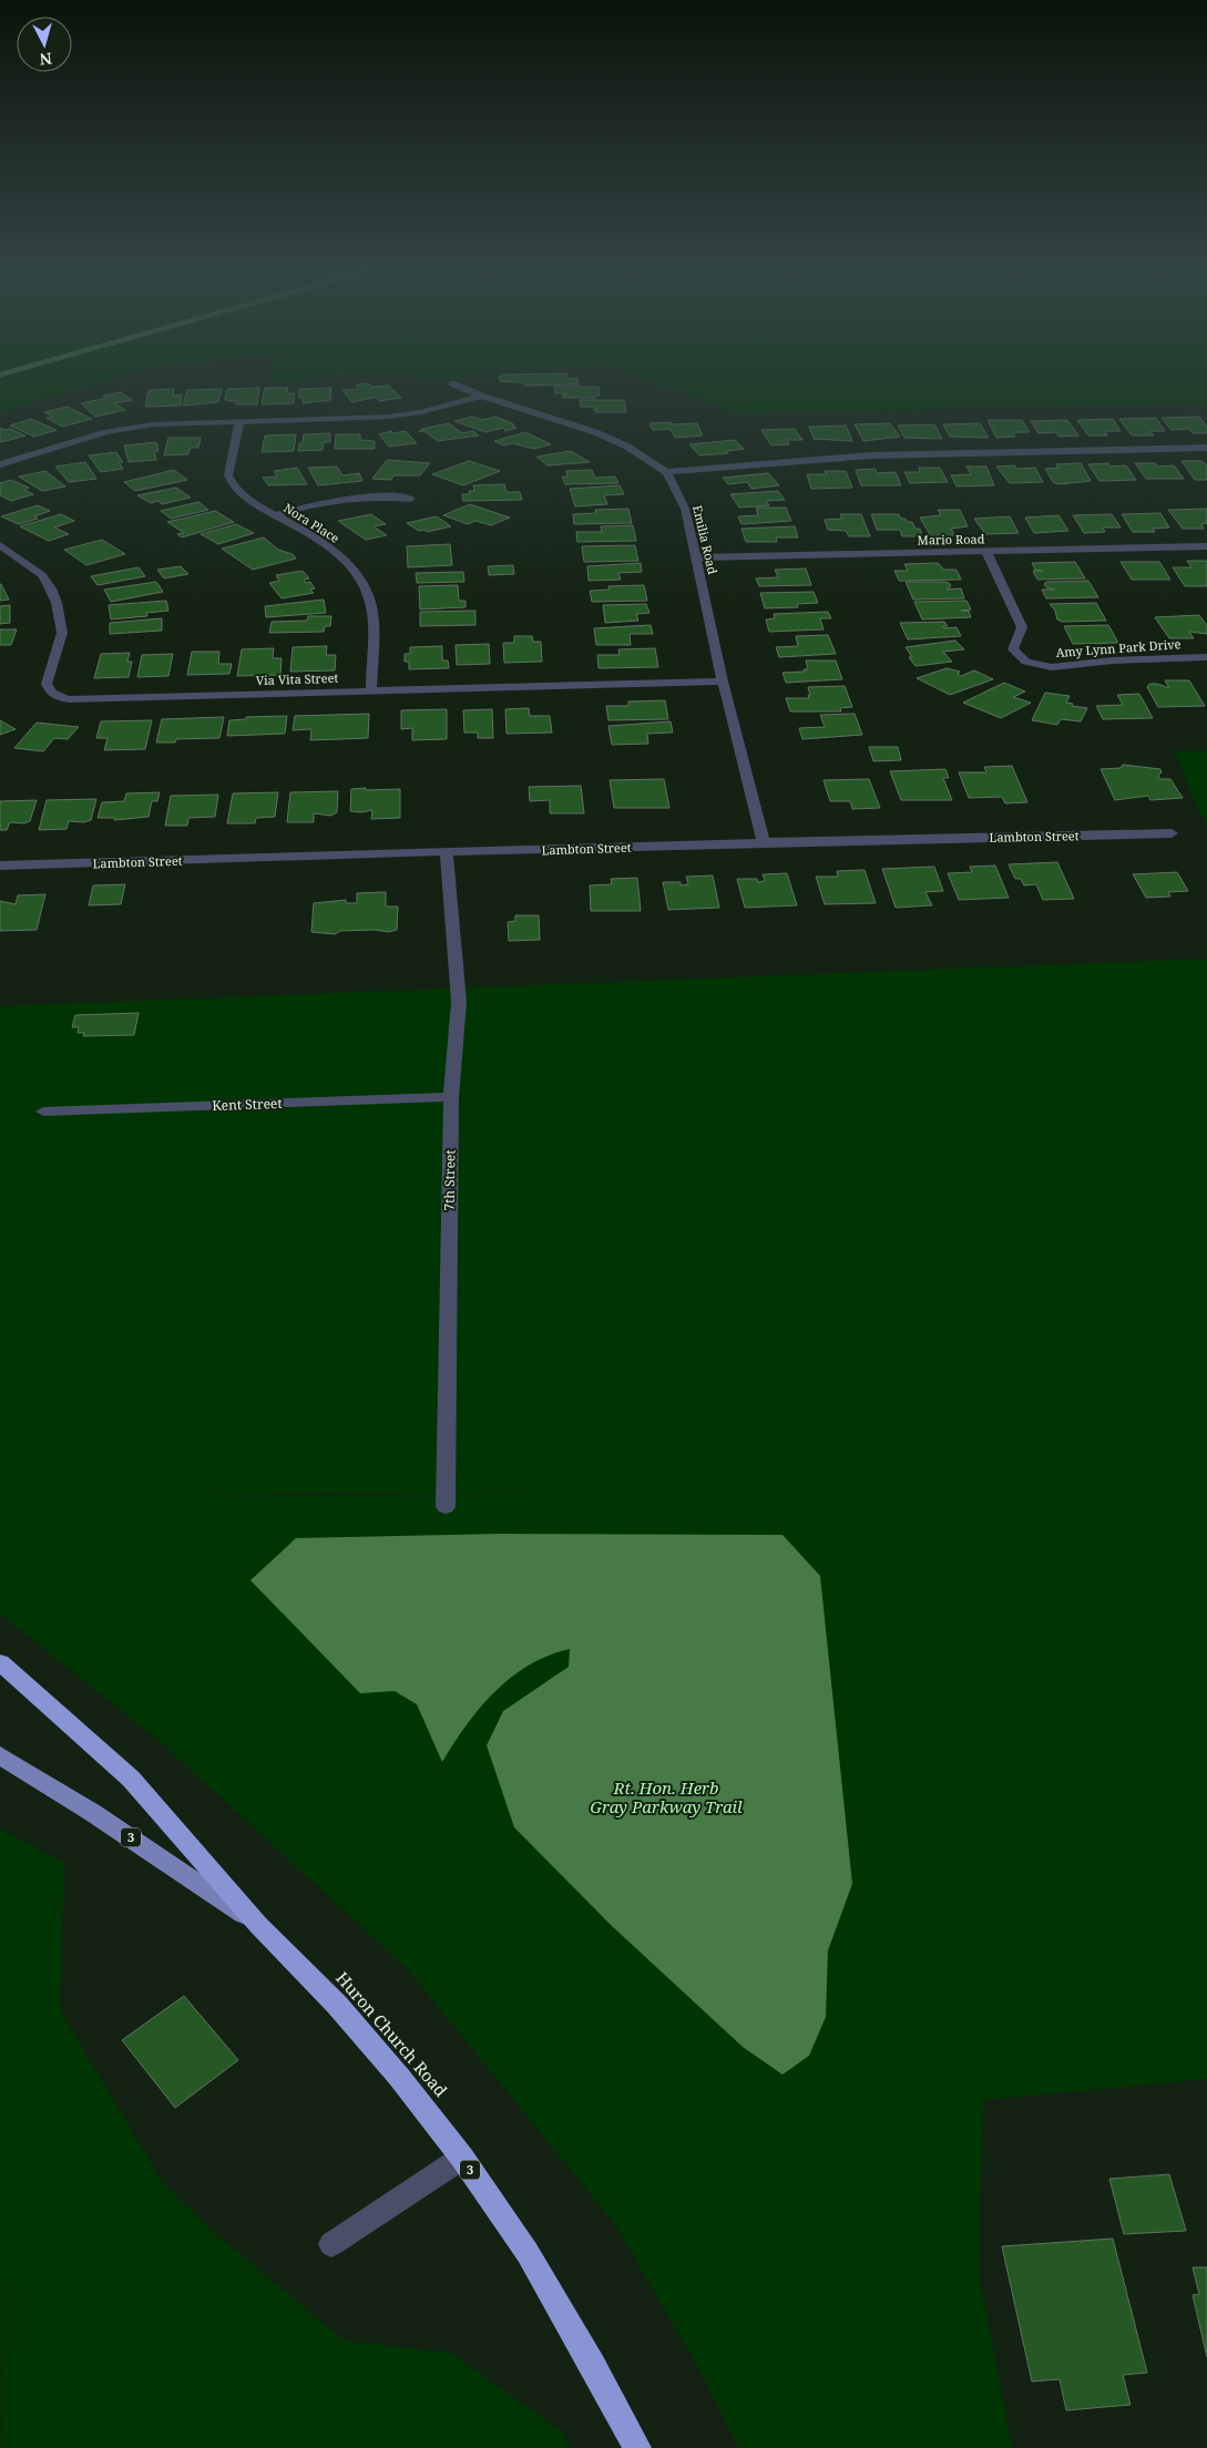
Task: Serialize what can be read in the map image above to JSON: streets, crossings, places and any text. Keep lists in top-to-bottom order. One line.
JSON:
{"streets":{"highway":["3","Huron Church Road"],"street":["Nora Place","Emilia Road","Mario Road","Amy Lynn Park Drive","Via Vita Street","Lambton Street","Kent Street","7th Street"]},"crossings":[["Nora Place","Via Vita Street"],["Emilia Road","Mario Road"],["Emilia Road","Via Vita Street"],["Emilia Road","Lambton Street"],["Mario Road","Amy Lynn Park Drive"],["Lambton Street","7th Street"],["Kent Street","7th Street"]],"parks":["Rt. Hon. Herb Gray Parkway Trail"],"north":"bottom"}
